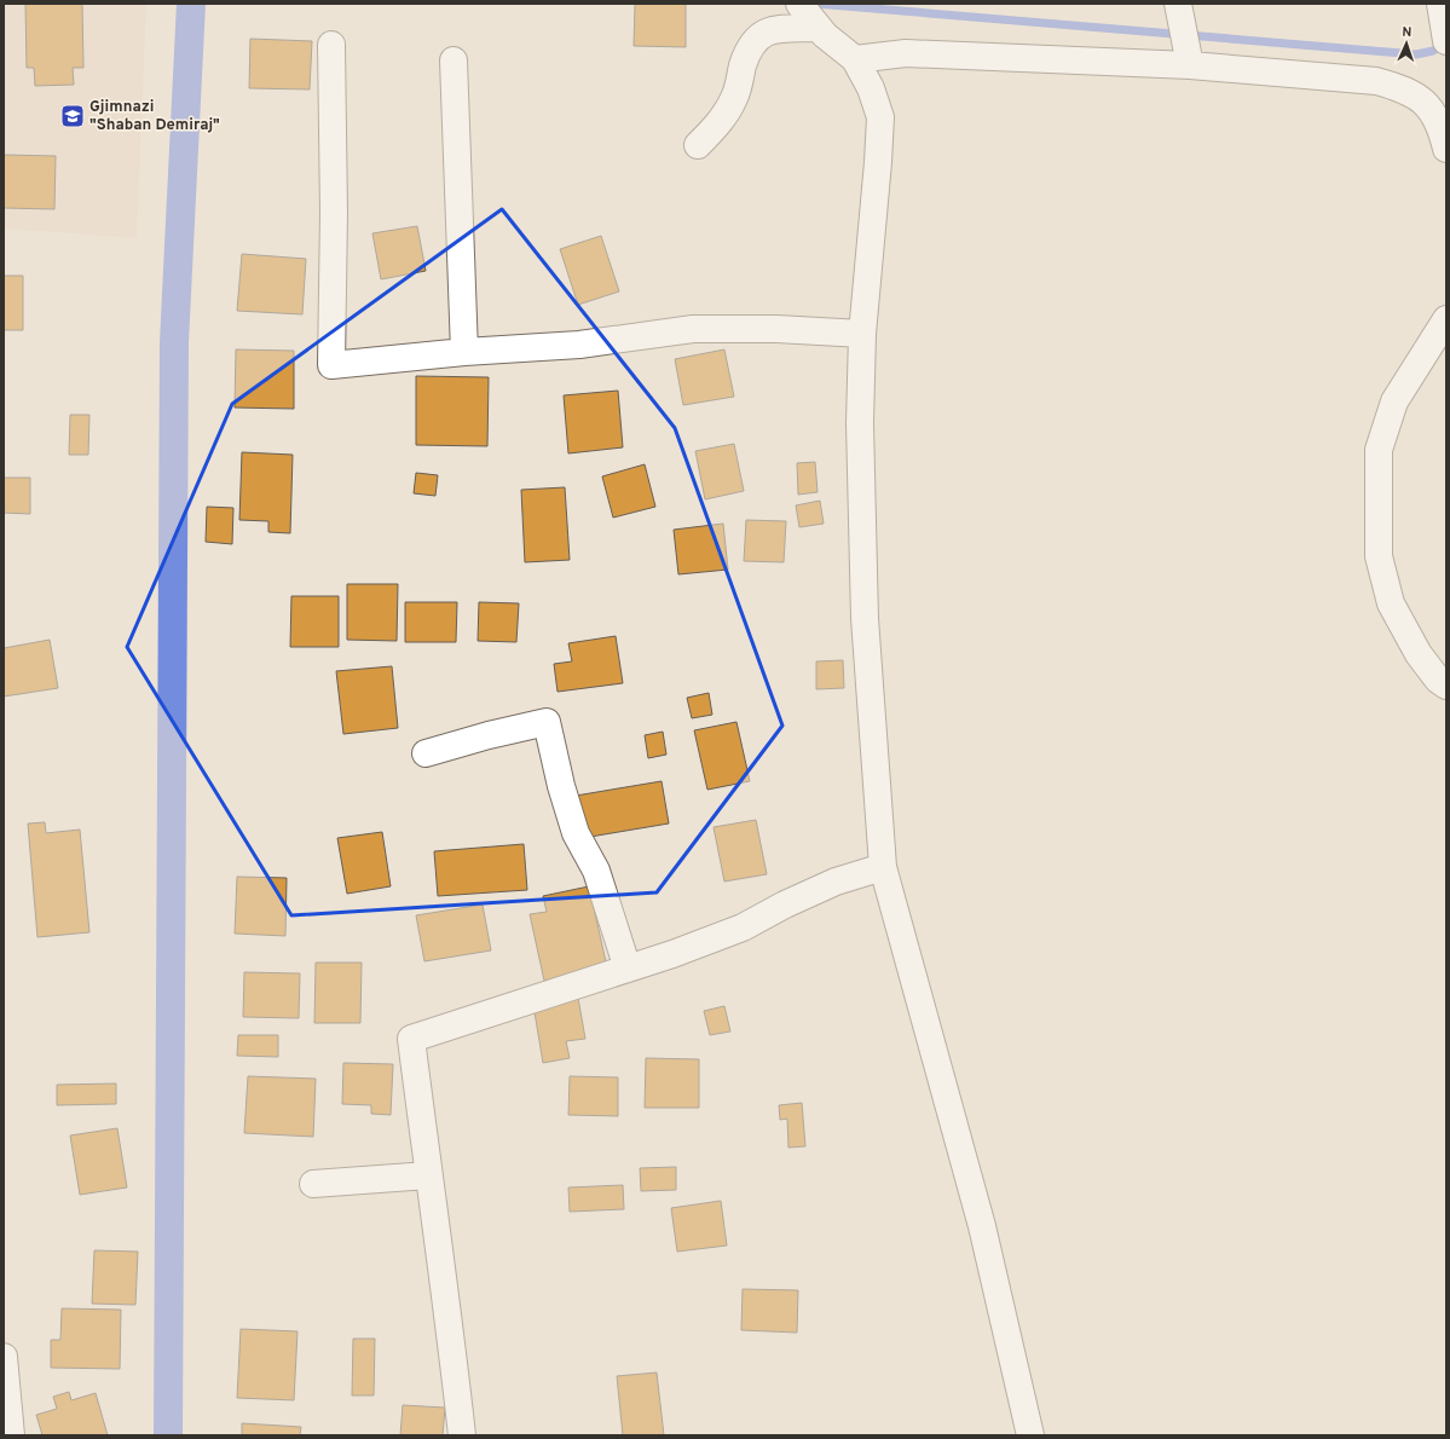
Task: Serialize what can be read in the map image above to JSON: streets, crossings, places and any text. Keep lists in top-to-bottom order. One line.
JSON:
{"places":{"school or university":["Gjimnazi \"Shaban Demiraj\""]},"north":"top"}
